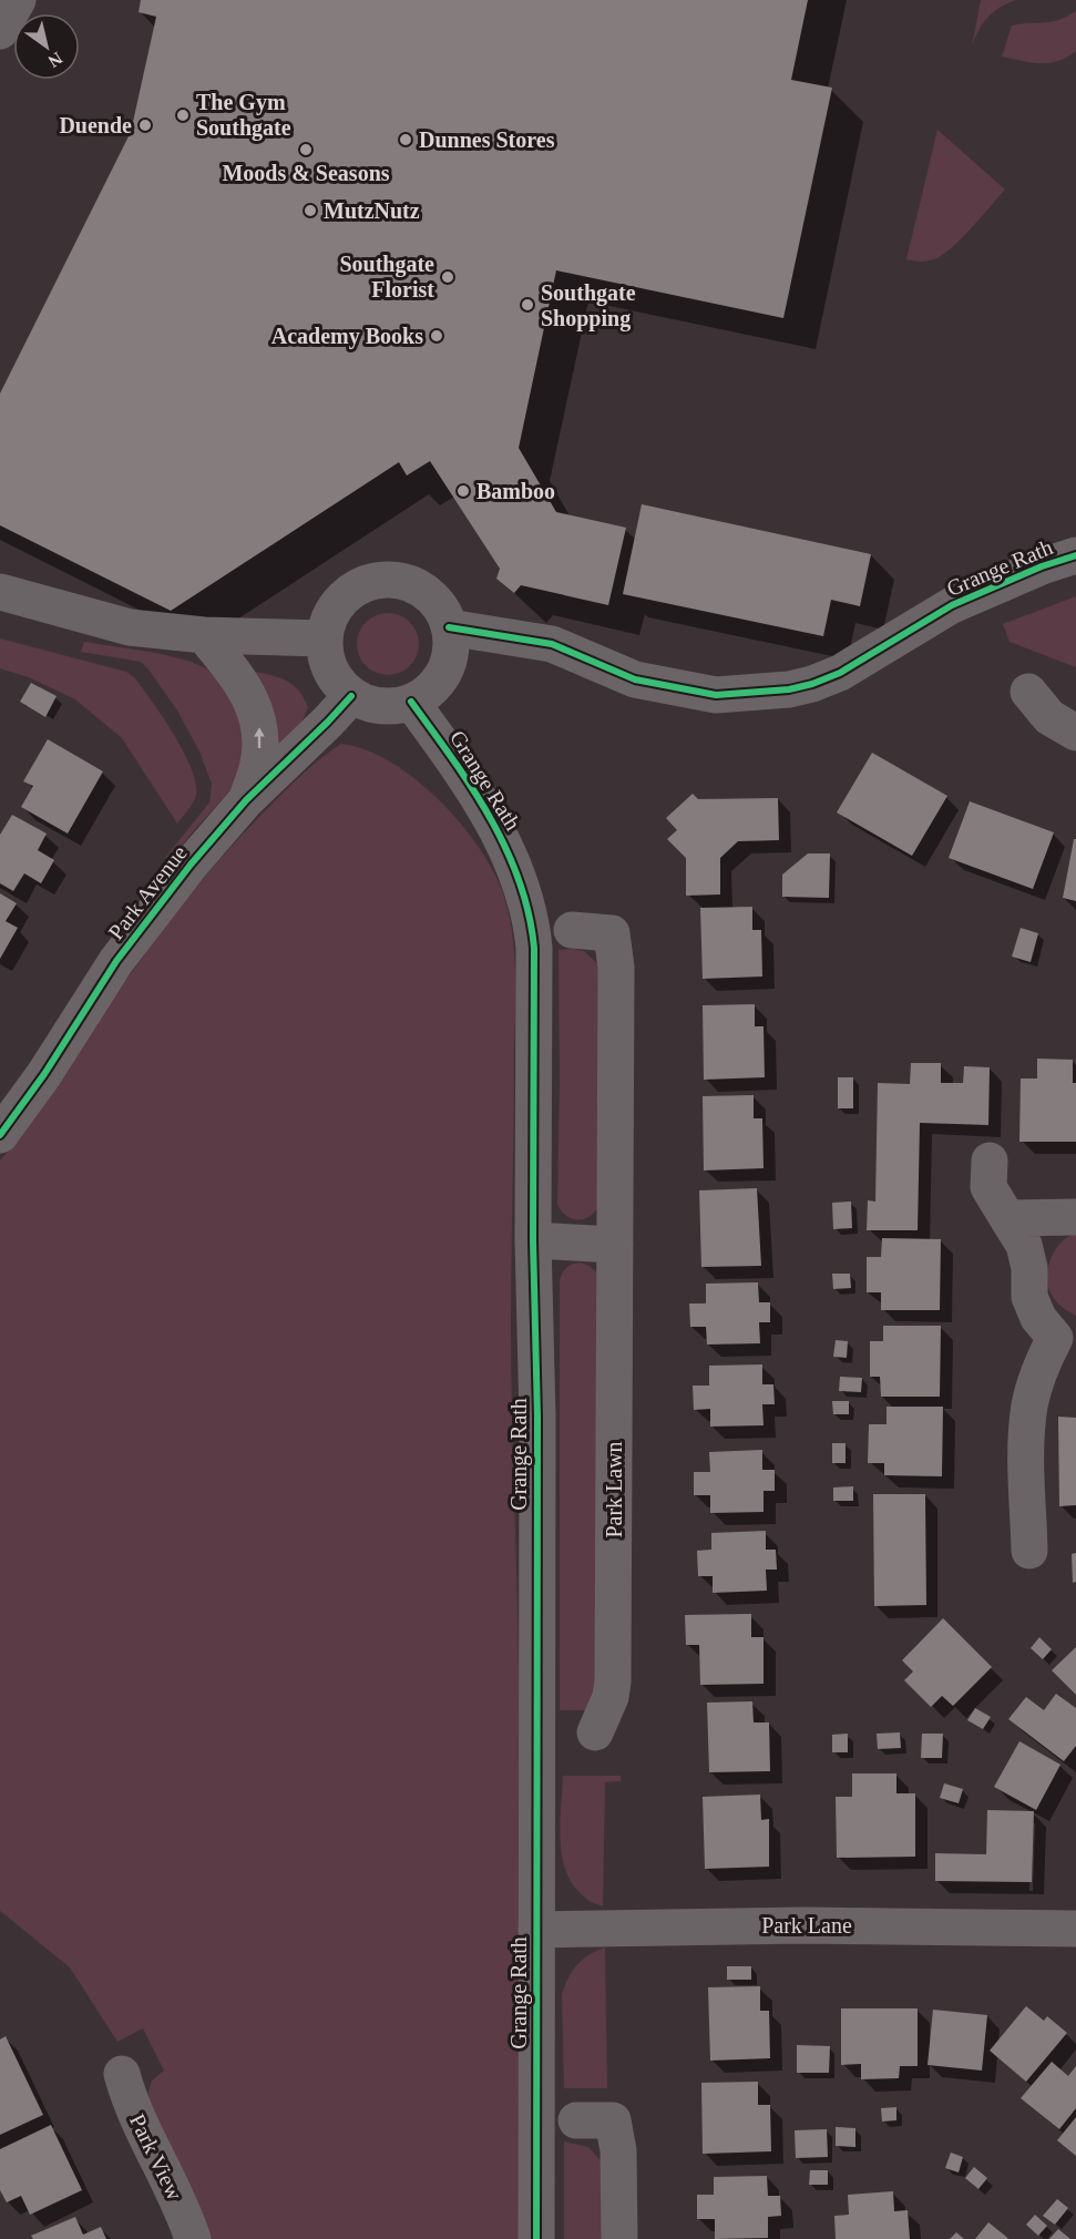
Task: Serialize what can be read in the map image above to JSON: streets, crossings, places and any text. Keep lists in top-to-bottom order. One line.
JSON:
{"streets":{"street":["Grange Rath","Park Avenue","Park Lawn","Park Lane","Park View"]},"crossings":[["Grange Rath","Park Avenue"],["Grange Rath","Park Lane"]],"places":["The Gym Southgate","Duende","Dunnes Stores","Moods & Seasons","MutzNutz","Southgate Florist","Southgate Shopping","Academy Books","Bamboo"],"north":"bottom right"}
